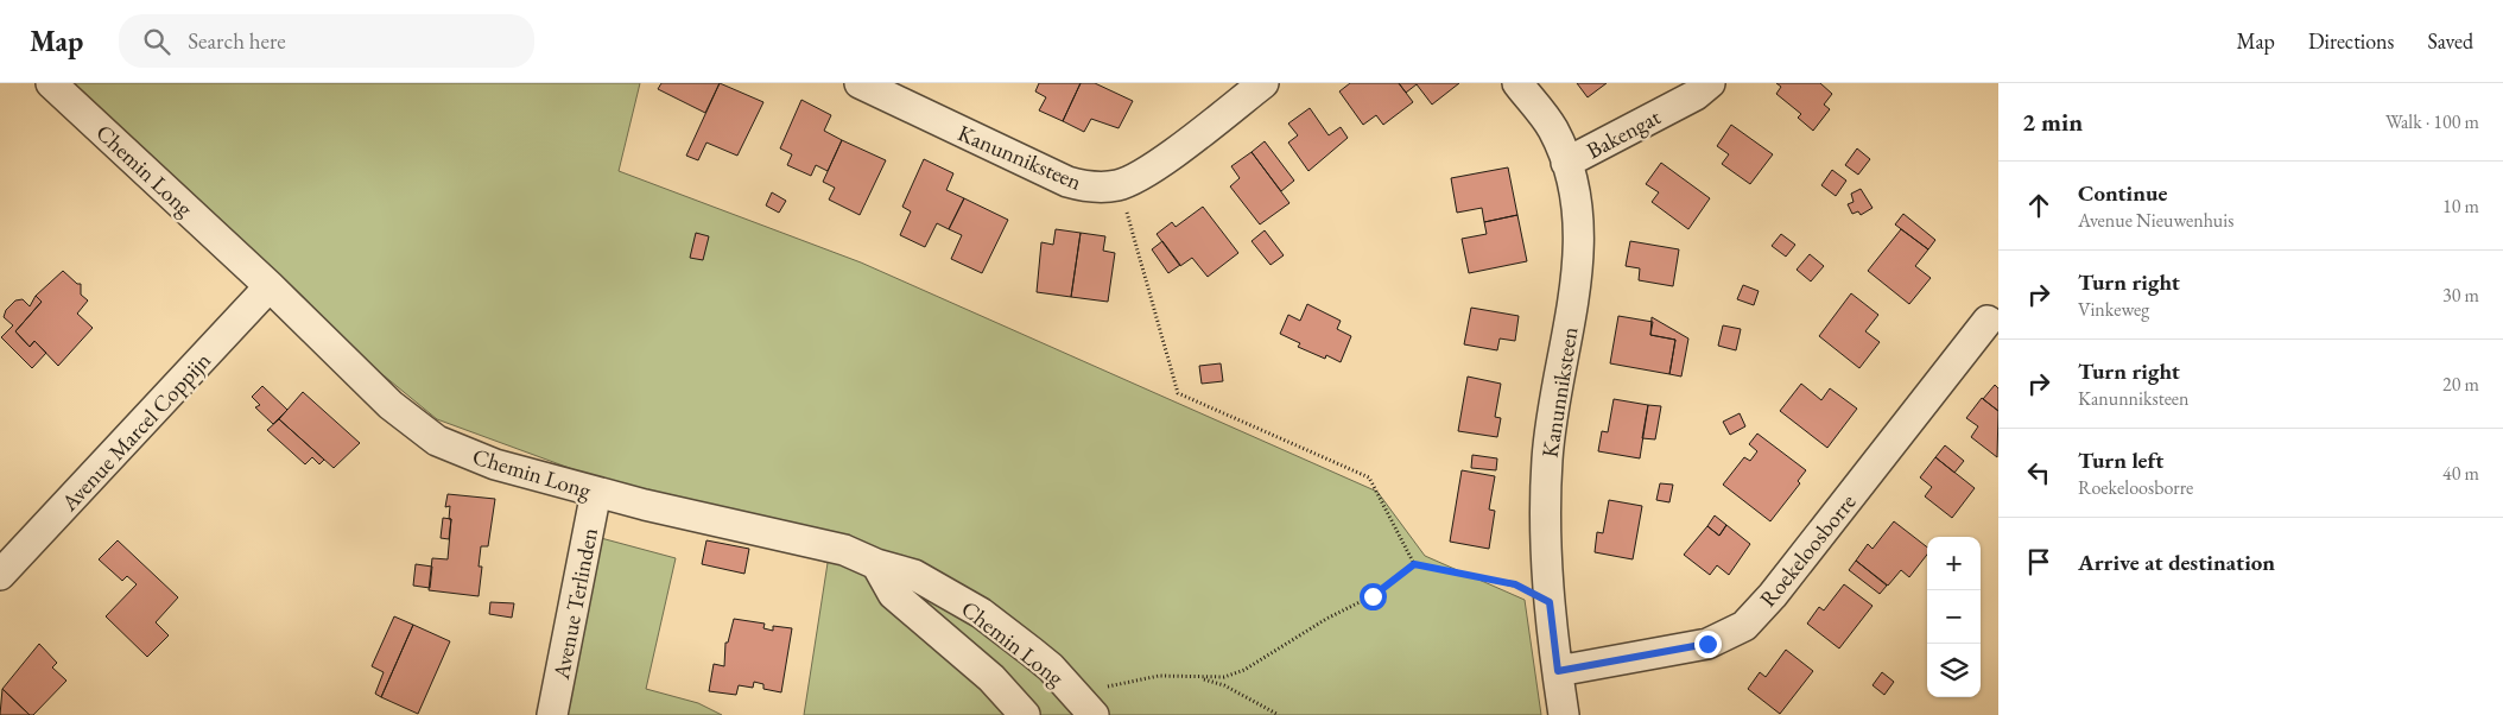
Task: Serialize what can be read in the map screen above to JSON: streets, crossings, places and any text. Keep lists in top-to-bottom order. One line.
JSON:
{"streets":{"street":["Bakengat","Kanunniksteen","Chemin Long","Avenue Marcel Coppijn","Roekeloosborre","Avenue Terlinden"]},"crossings":[["Bakengat","Kanunniksteen"],["Kanunniksteen","Roekeloosborre"],["Chemin Long","Avenue Marcel Coppijn"],["Chemin Long","Avenue Terlinden"]],"page":{"header":"Map","search":"Search here","nav":["Map","Directions","Saved"],"heading":["2 min","Walk · 100 m"],"list":[["Continue","Avenue Nieuwenhuis","10 m"],["Turn right","Vinkeweg","30 m"],["Turn right","Kanunniksteen","20 m"],["Turn left","Roekeloosborre","40 m"],"Arrive at destination"],"map_buttons":["+","−"]}}
